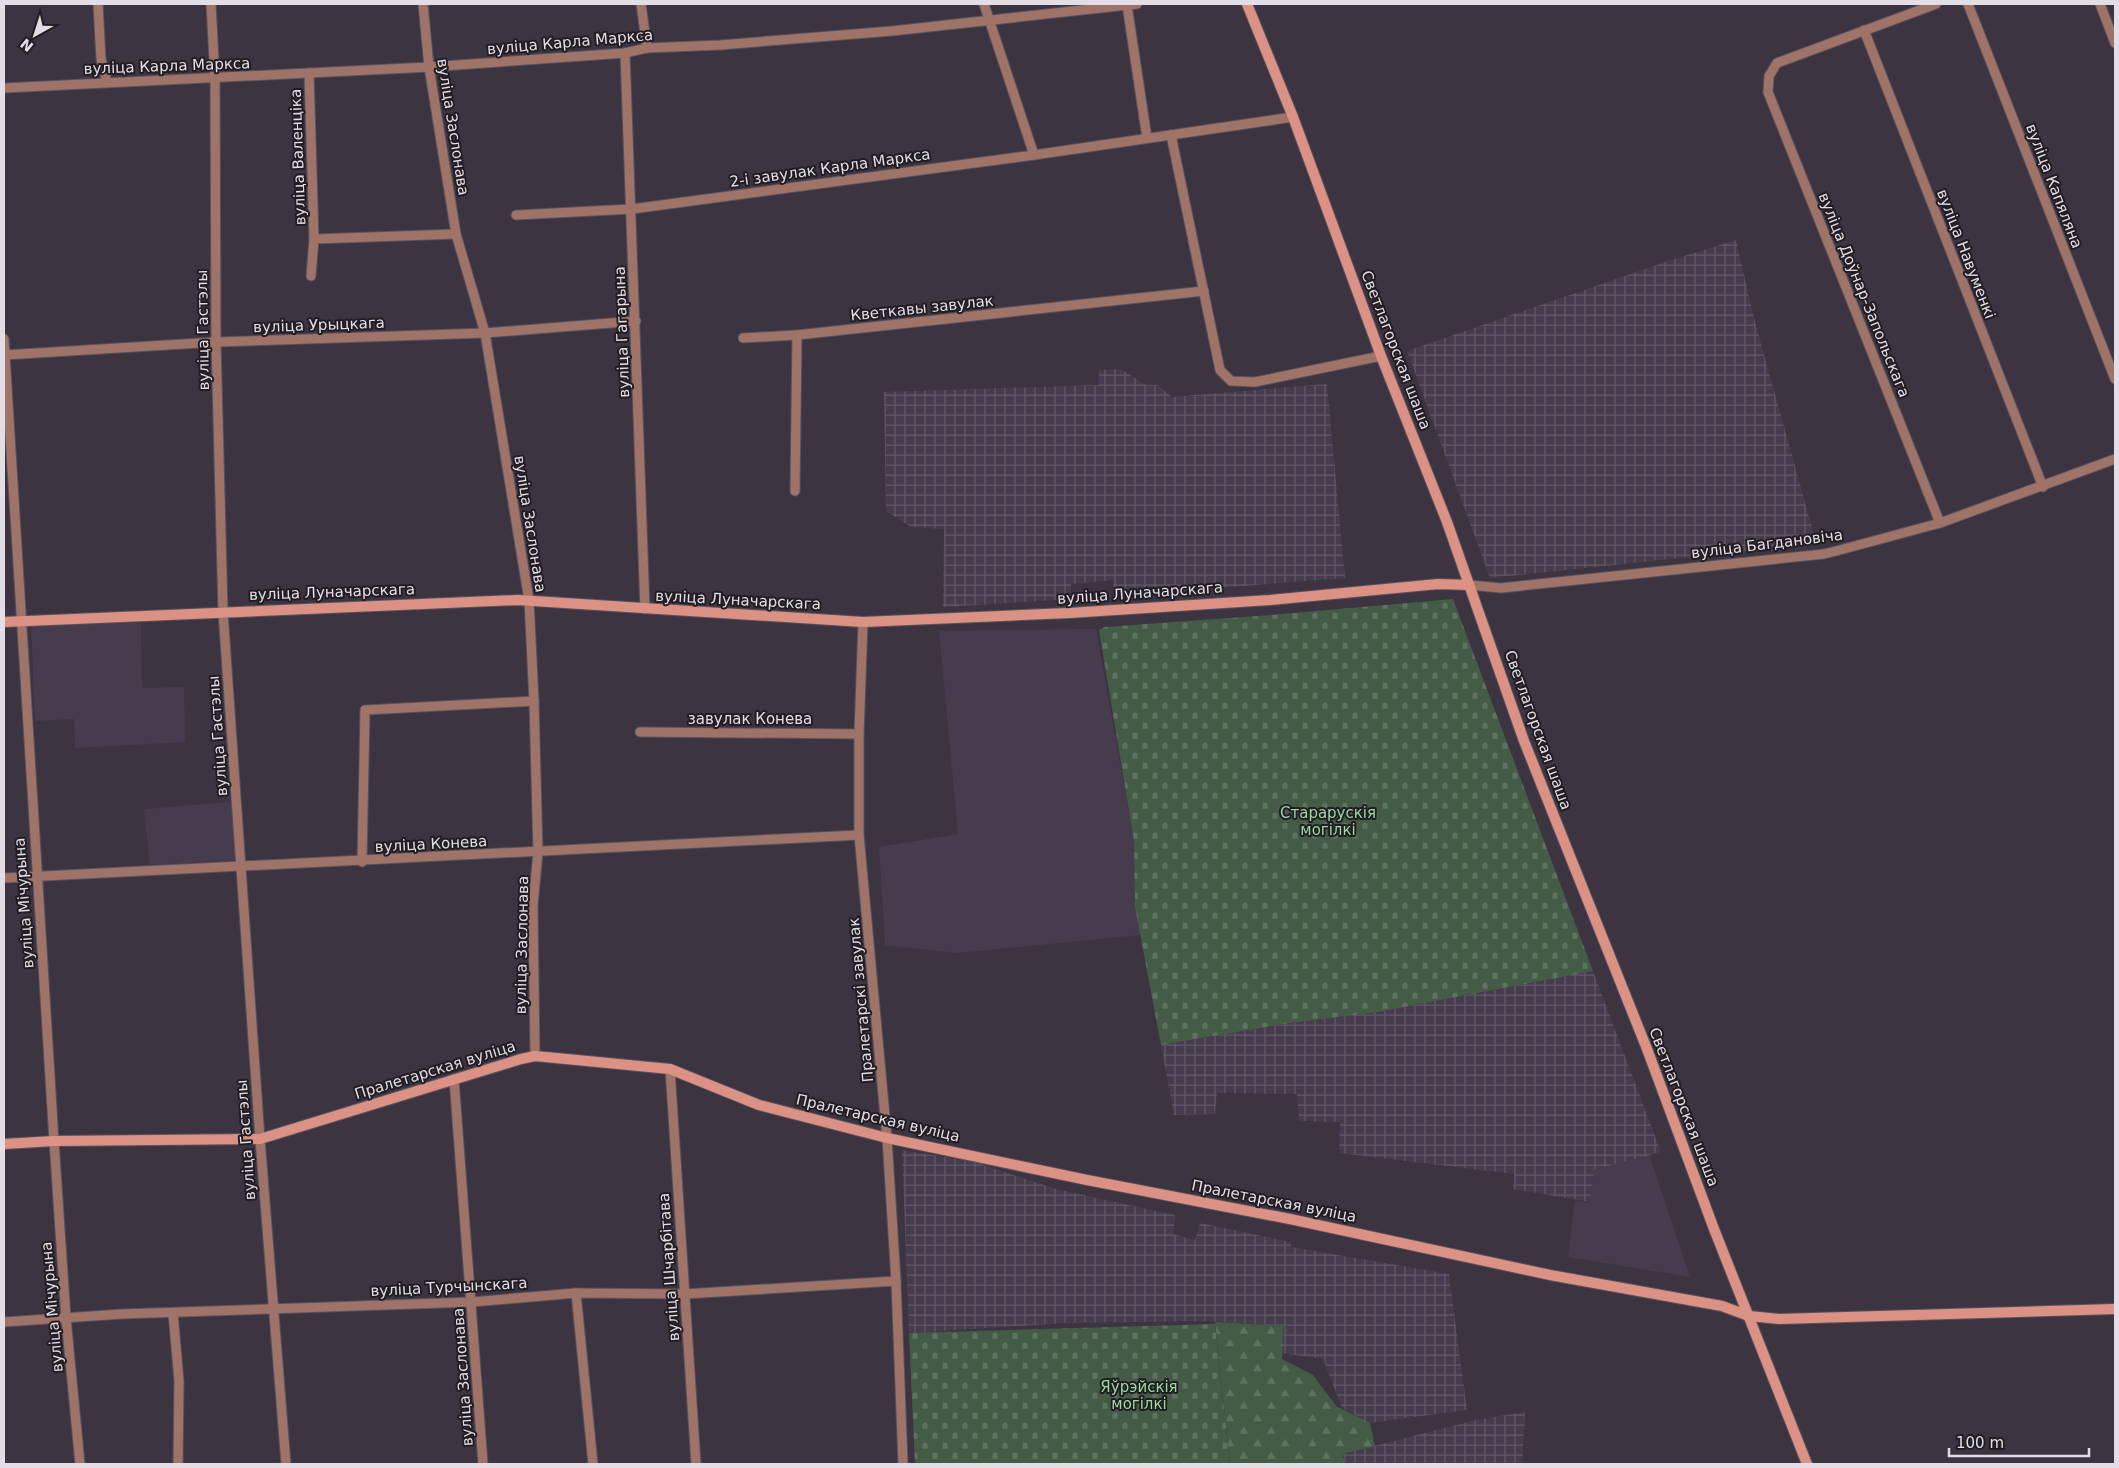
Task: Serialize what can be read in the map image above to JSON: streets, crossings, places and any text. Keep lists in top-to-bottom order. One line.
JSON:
{"streets":{"street":["вуліца Карла Маркса","вуліца Заслонава","вуліца Валенціка","2-і завулак Карла Маркса","вуліца Капяляна","вуліца Навуменкі","вуліца Доўнар-Запольскага","Кветкавы завулак","вуліца Урыцкага","вуліца Гастэлы","вуліца Гагарына","Светлагорская шаша","вуліца Багдановіча","вуліца Луначарскага","завулак Конева","вуліца Конева","вуліца Мічурына","Пралетарскі завулак","Пралетарская вуліца","вуліца Шчарбітава","вуліца Турчынскага"]},"crossings":[["вуліца Карла Маркса","вуліца Заслонава"],["вуліца Карла Маркса","вуліца Валенціка"],["вуліца Карла Маркса","вуліца Гастэлы"],["вуліца Карла Маркса","вуліца Гагарына"],["вуліца Заслонава","вуліца Валенціка"],["вуліца Заслонава","вуліца Урыцкага"],["вуліца Заслонава","вуліца Луначарскага"],["вуліца Заслонава","вуліца Конева"],["вуліца Заслонава","Пралетарская вуліца"],["вуліца Заслонава","вуліца Турчынскага"],["2-і завулак Карла Маркса","вуліца Гагарына"],["2-і завулак Карла Маркса","Светлагорская шаша"],["вуліца Навуменкі","вуліца Доўнар-Запольскага"],["вуліца Навуменкі","вуліца Багдановіча"],["вуліца Доўнар-Запольскага","вуліца Багдановіча"],["вуліца Урыцкага","вуліца Гастэлы"],["вуліца Урыцкага","вуліца Гагарына"],["вуліца Урыцкага","вуліца Мічурына"],["вуліца Гастэлы","вуліца Луначарскага"],["вуліца Гастэлы","вуліца Конева"],["вуліца Гастэлы","Пралетарская вуліца"],["вуліца Гастэлы","вуліца Турчынскага"],["вуліца Гагарына","вуліца Луначарскага"],["Светлагорская шаша","вуліца Багдановіча"],["Светлагорская шаша","вуліца Луначарскага"],["Светлагорская шаша","Пралетарская вуліца"],["вуліца Багдановіча","вуліца Луначарскага"],["вуліца Луначарскага","вуліца Мічурына"],["вуліца Луначарскага","Пралетарскі завулак"],["завулак Конева","Пралетарскі завулак"],["вуліца Конева","вуліца Мічурына"],["вуліца Конева","Пралетарскі завулак"],["вуліца Мічурына","Пралетарская вуліца"],["вуліца Мічурына","вуліца Турчынскага"],["Пралетарскі завулак","Пралетарская вуліца"],["Пралетарскі завулак","вуліца Турчынскага"],["Пралетарская вуліца","вуліца Шчарбітава"],["вуліца Шчарбітава","вуліца Турчынскага"]],"parks":["Старарускія могілкі","Яўрэйскія могілкі"],"scale_bar":"100 m","north":"bottom left"}
